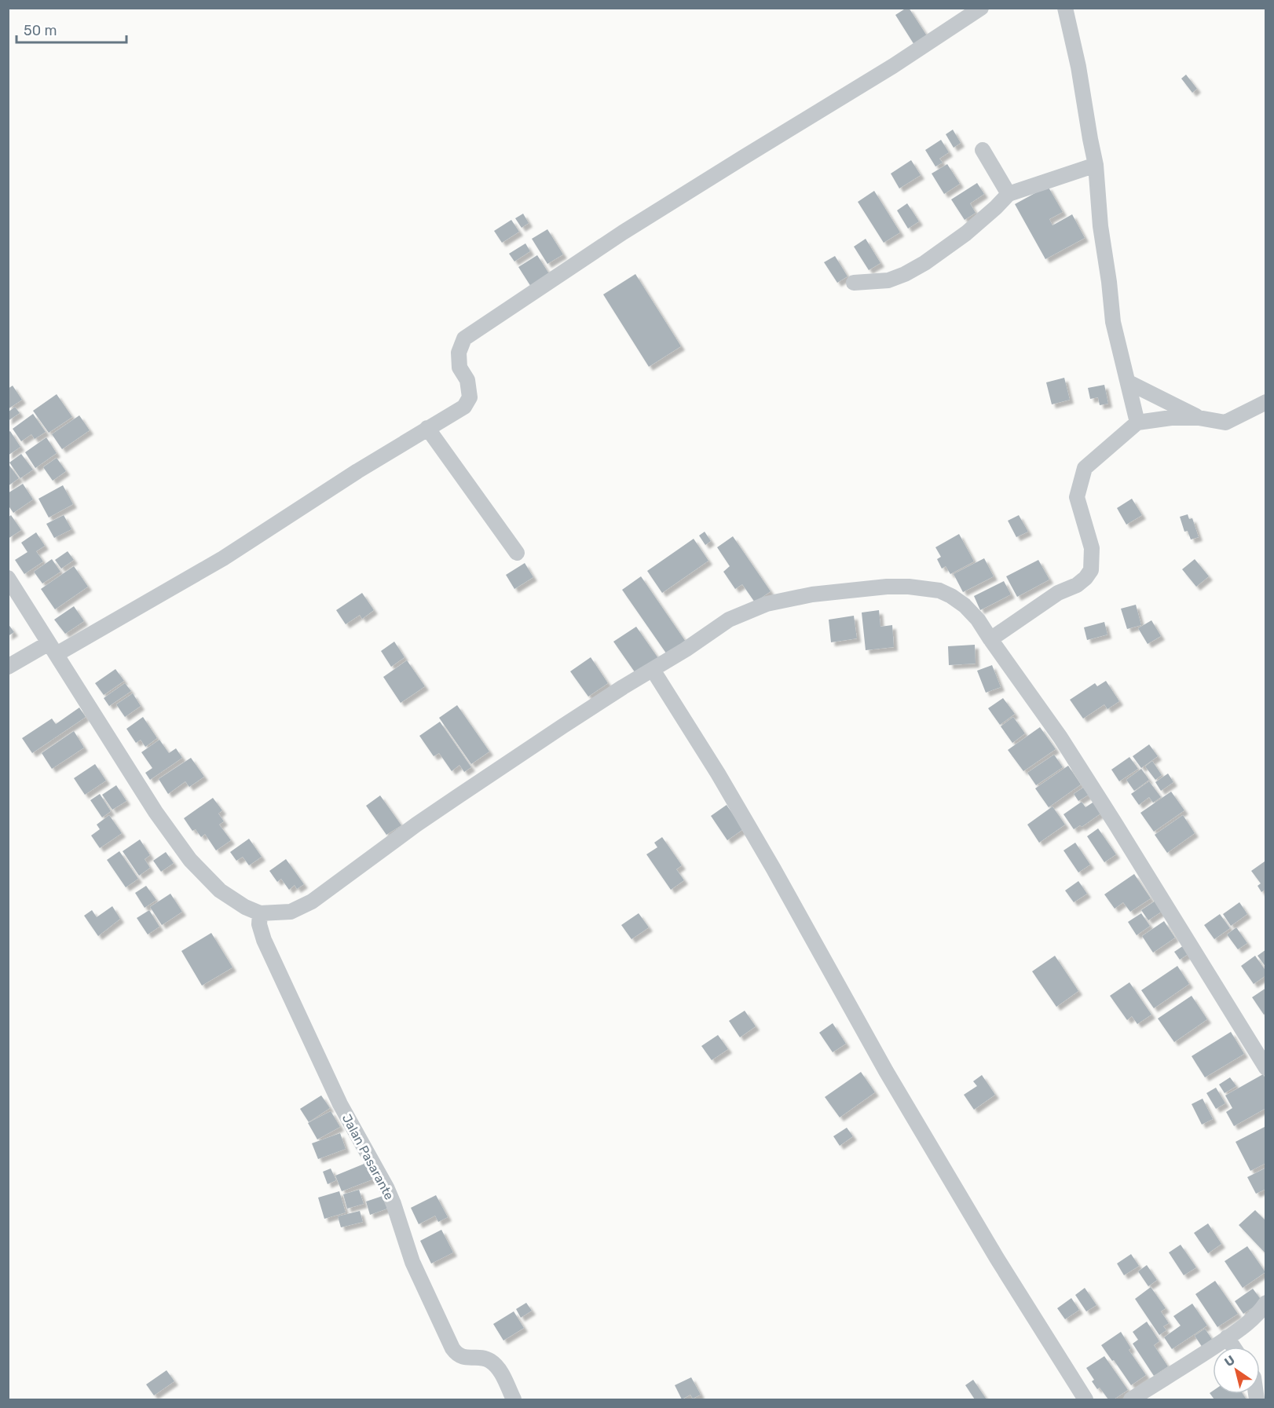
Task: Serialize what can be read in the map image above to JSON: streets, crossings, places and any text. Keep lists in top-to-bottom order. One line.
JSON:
{"streets":{"street":["Jalan Pasarante"]},"scale_bar":"50 m","north":"top left"}
